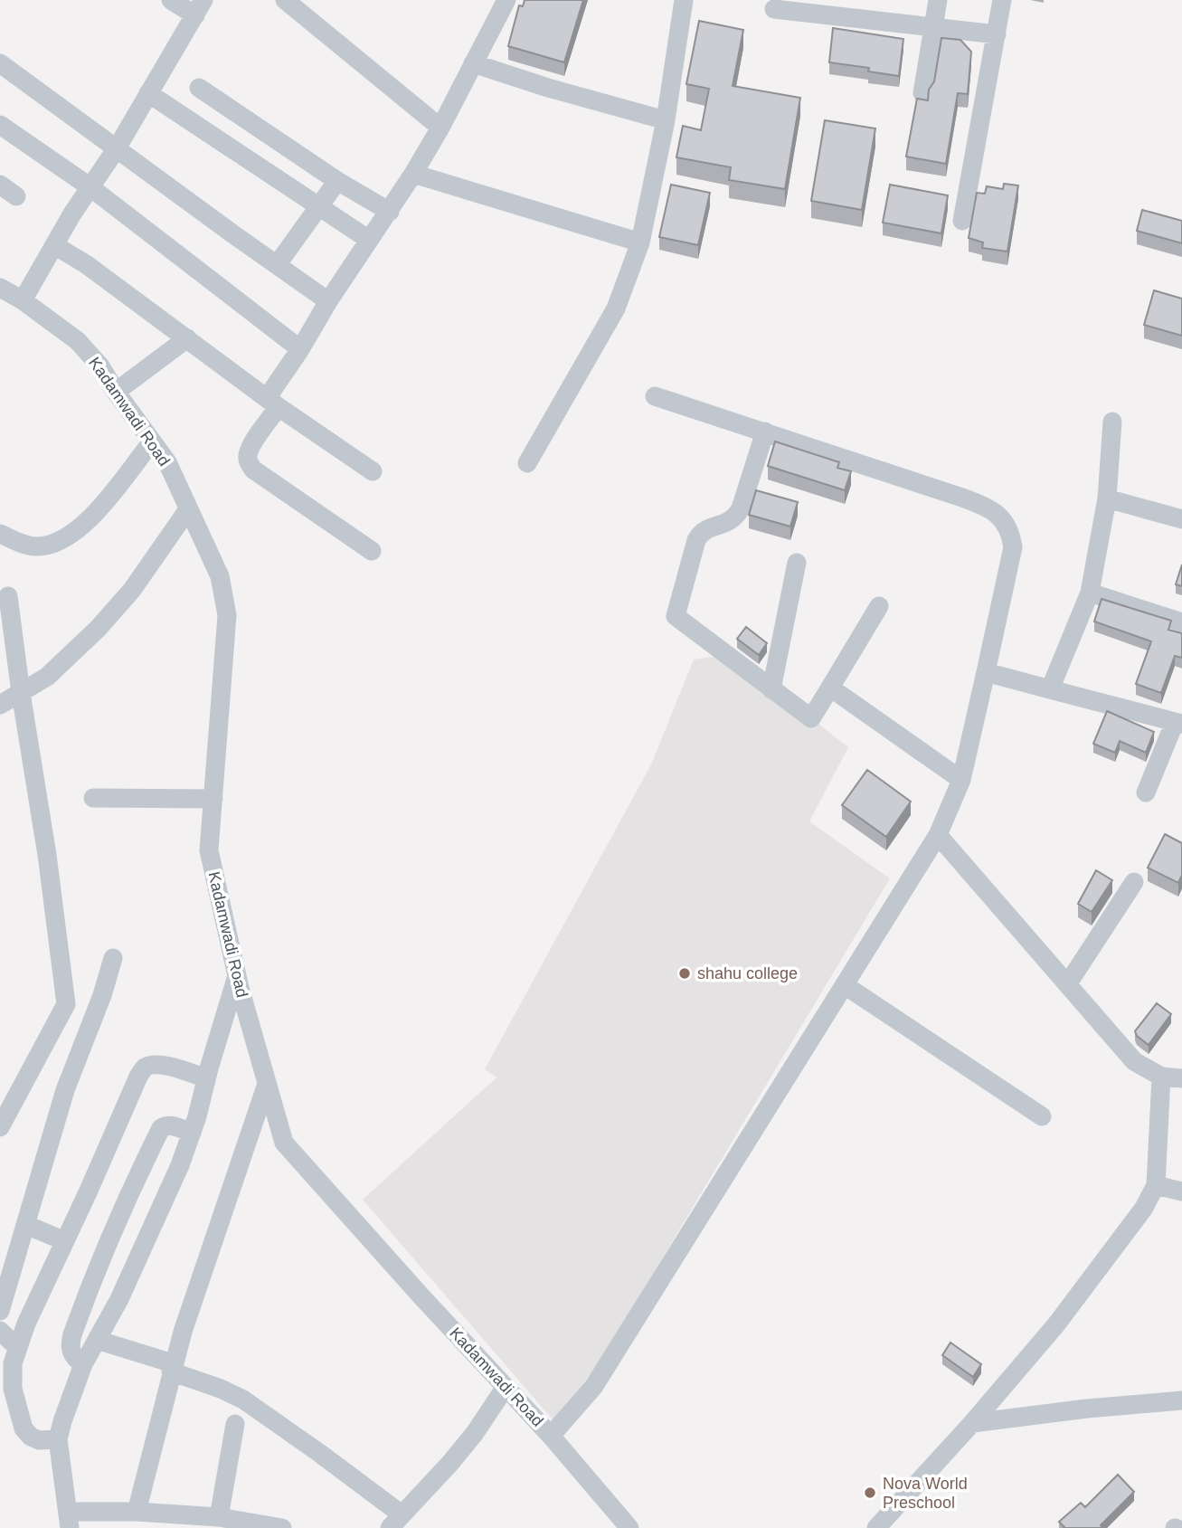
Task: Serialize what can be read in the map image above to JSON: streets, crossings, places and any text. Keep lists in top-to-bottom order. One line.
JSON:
{"streets":{"street":["Kadamwadi Road"]},"places":["shahu college","Nova World Preschool"]}
